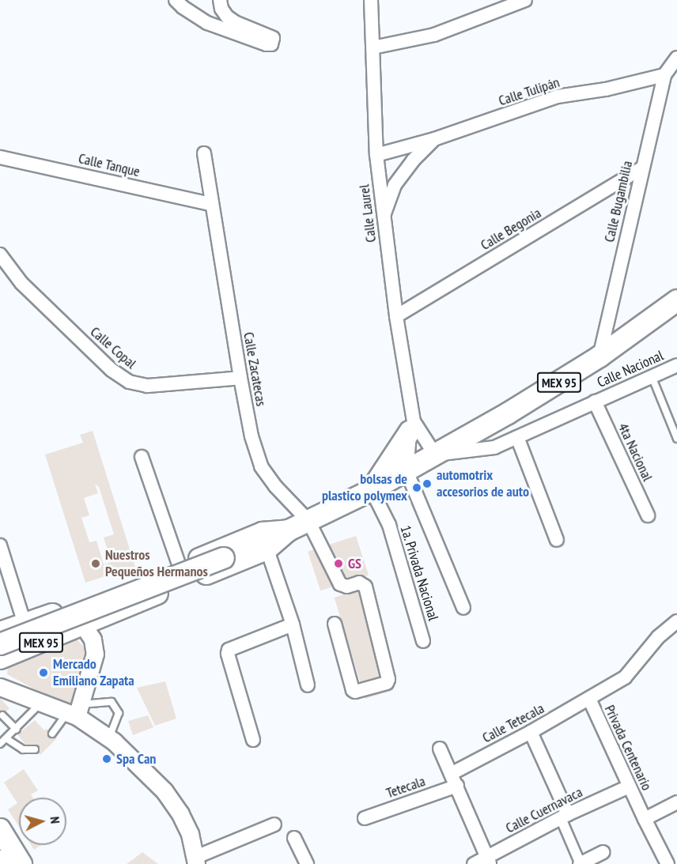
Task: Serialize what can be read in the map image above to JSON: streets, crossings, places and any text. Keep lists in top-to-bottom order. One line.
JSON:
{"streets":{"main road":["MEX 95"],"street":["Calle Tulipán","Calle Tanque","Calle Bugambilia","Calle Laurel","Calle Begonia","Calle Copal","Calle Zacatecas","Calle Nacional","4ta Nacional","1a. Privada Nacional","Calle Tetecala","Privada Centenario","Tetecala","Calle Cuernavaca"]},"crossings":[["Calle Tulipán","Calle Bugambilia"],["Calle Tulipán","Calle Laurel"],["Calle Tanque","Calle Zacatecas"],["Calle Bugambilia","Calle Begonia"],["Calle Bugambilia","MEX 95"],["Calle Laurel","Calle Begonia"],["Calle Laurel","Calle Nacional"],["Calle Laurel","MEX 95"],["Calle Copal","Calle Zacatecas"],["Calle Zacatecas","MEX 95"],["Calle Nacional","MEX 95"],["Calle Nacional","4ta Nacional"],["MEX 95","1a. Privada Nacional"],["Calle Tetecala","Privada Centenario"],["Privada Centenario","Calle Cuernavaca"]],"places":["automotrix accesorios de auto","bolsas de plastico polymex","Nuestros Pequeños Hermanos","GS","Mercado Emiliano Zapata","Spa Can"],"north":"right"}
